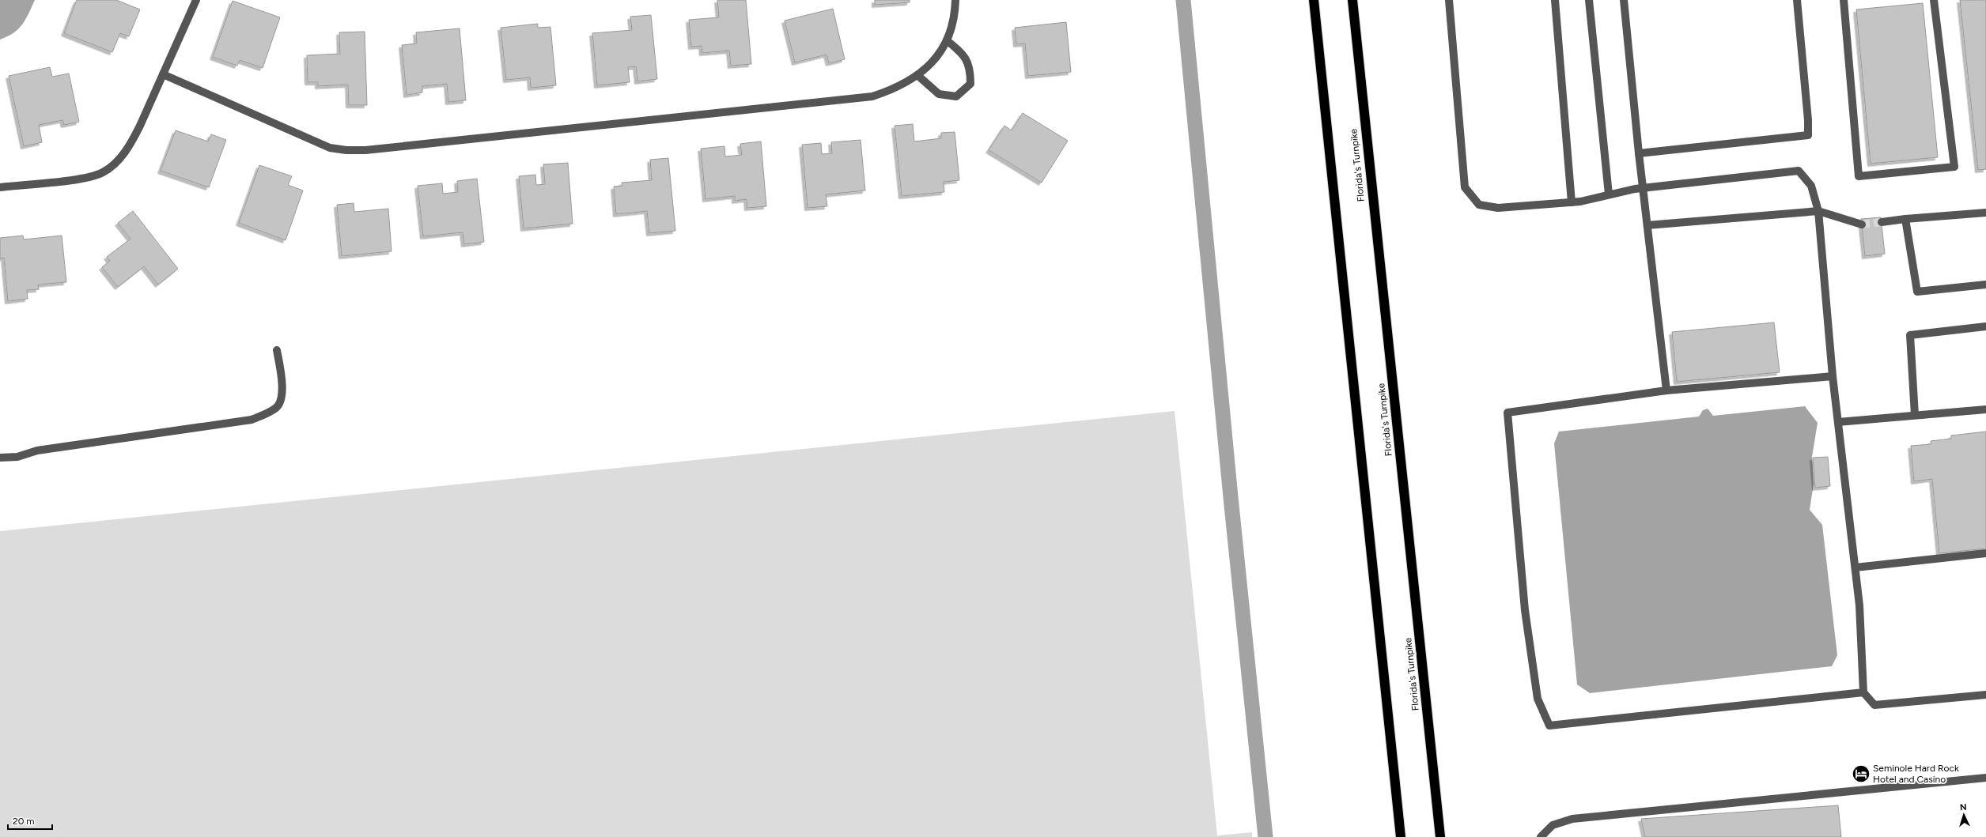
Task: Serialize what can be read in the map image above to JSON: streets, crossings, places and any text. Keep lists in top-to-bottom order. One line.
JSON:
{"streets":{"highway":["Florida's Turnpike"]},"places":{"hotel":["Seminole Hard Rock Hotel and Casino"]},"scale_bar":"20 m","north":"top"}
